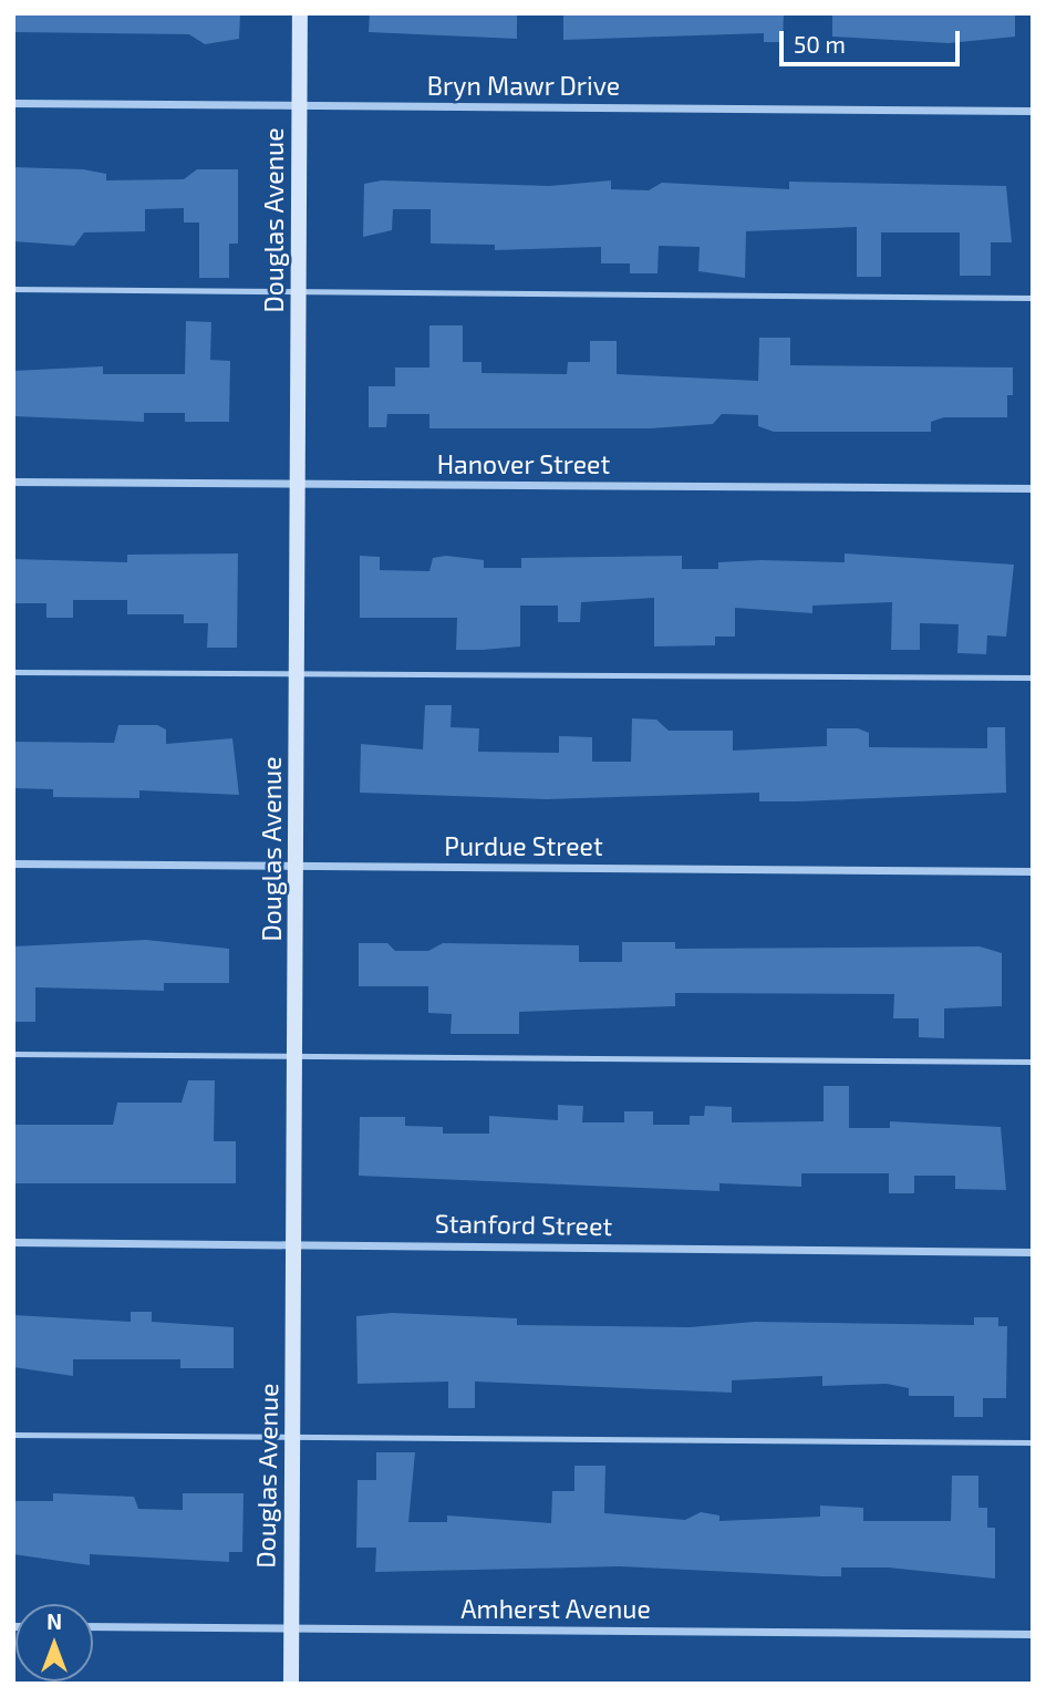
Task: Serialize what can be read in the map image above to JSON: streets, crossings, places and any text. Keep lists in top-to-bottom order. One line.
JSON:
{"streets":{"street":["Bryn Mawr Drive","Douglas Avenue","Hanover Street","Purdue Street","Stanford Street","Amherst Avenue"]},"crossings":[["Bryn Mawr Drive","Douglas Avenue"],["Douglas Avenue","Hanover Street"],["Douglas Avenue","Purdue Street"],["Douglas Avenue","Stanford Street"],["Douglas Avenue","Amherst Avenue"]],"scale_bar":"50 m","north":"top"}
